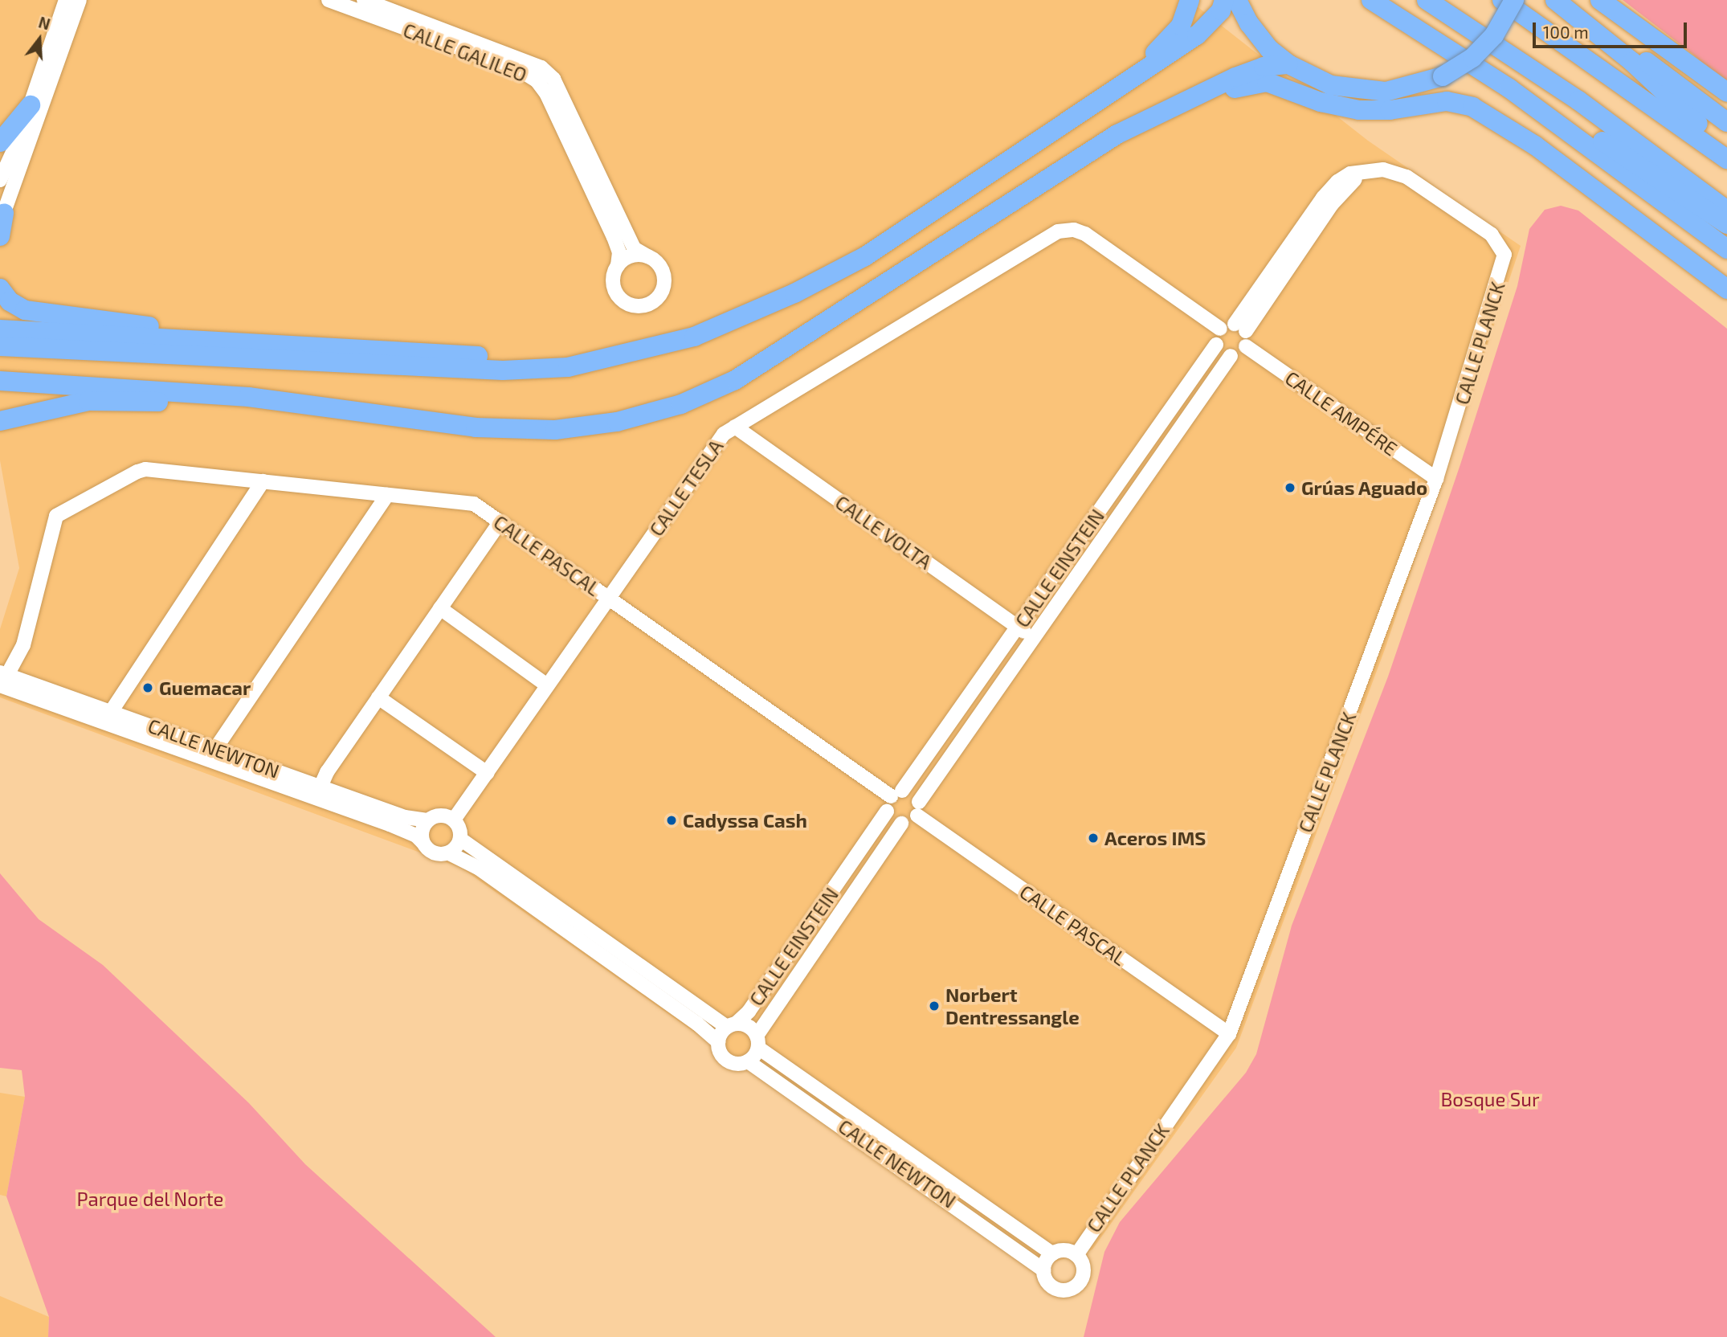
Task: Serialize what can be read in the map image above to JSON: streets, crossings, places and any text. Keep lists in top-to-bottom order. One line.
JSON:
{"streets":{"street":["CALLE GALILEO","CALLE PLANCK","CALLE AMPÉRE","CALLE TESLA","CALLE VOLTA","CALLE PASCAL","CALLE EINSTEIN","CALLE NEWTON"]},"crossings":[["CALLE PLANCK","CALLE AMPÉRE"],["CALLE PLANCK","CALLE TESLA"],["CALLE PLANCK","CALLE PASCAL"],["CALLE PLANCK","CALLE EINSTEIN"],["CALLE PLANCK","CALLE NEWTON"],["CALLE AMPÉRE","CALLE TESLA"],["CALLE AMPÉRE","CALLE EINSTEIN"],["CALLE TESLA","CALLE VOLTA"],["CALLE TESLA","CALLE PASCAL"],["CALLE TESLA","CALLE EINSTEIN"],["CALLE TESLA","CALLE NEWTON"],["CALLE VOLTA","CALLE EINSTEIN"],["CALLE PASCAL","CALLE EINSTEIN"],["CALLE PASCAL","CALLE NEWTON"],["CALLE EINSTEIN","CALLE NEWTON"]],"parks":["Bosque Sur","Parque del Norte"],"places":["Grúas Aguado","Guemacar","Cadyssa Cash","Aceros IMS","Norbert Dentressangle"],"scale_bar":"100 m","north":"top"}
